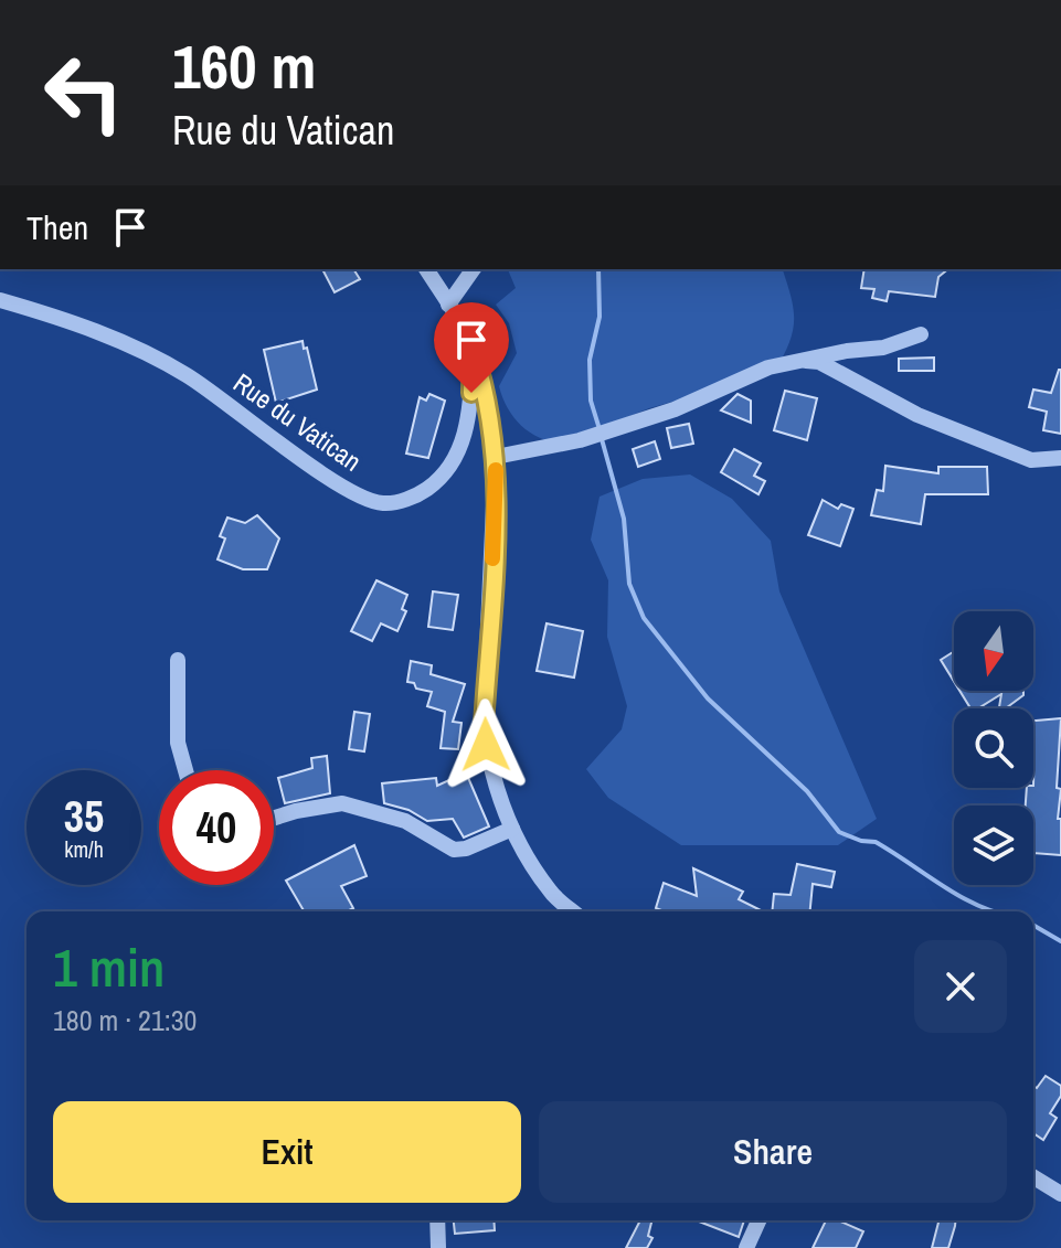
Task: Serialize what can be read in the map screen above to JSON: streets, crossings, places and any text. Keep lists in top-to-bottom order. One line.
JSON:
{"streets":{"street":["Rue du Vatican"]},"north":"bottom","page":{"turn":["160 m","Rue du Vatican"],"then":"Then","speed":"35 km/h","limit":"40","heading":["1 min","180 m · 21:30"],"buttons":["Exit","Share"]}}
